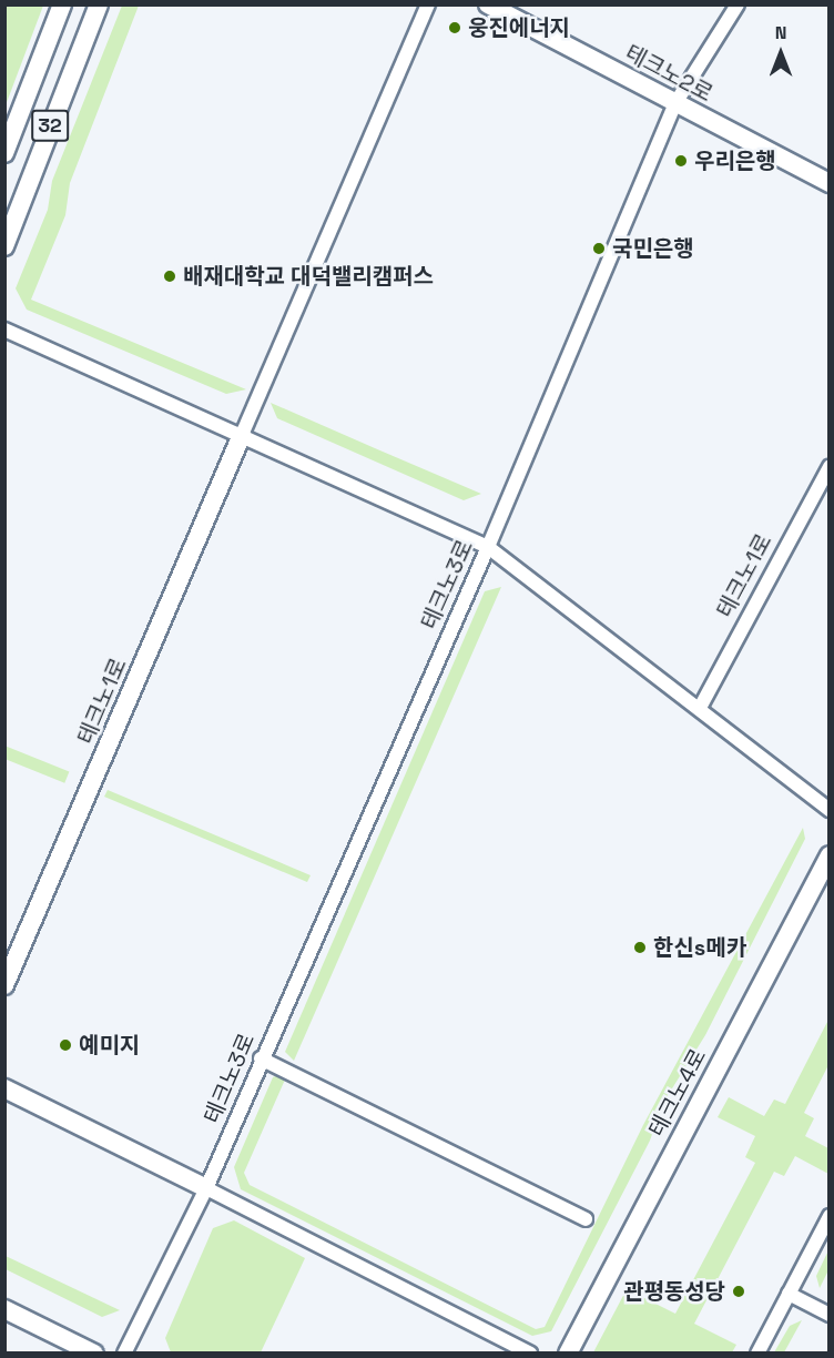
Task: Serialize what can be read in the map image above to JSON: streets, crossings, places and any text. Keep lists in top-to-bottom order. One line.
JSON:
{"streets":{"main road":["테크노2로","32","테크노1로","테크노4로"],"street":["테크노3로"]},"crossings":[["테크노2로","테크노3로"]],"places":["웅진에너지","우리은행","국민은행","배재대학교 대덕밸리캠퍼스","한신s메카","예미지","관평동성당"],"north":"top"}
